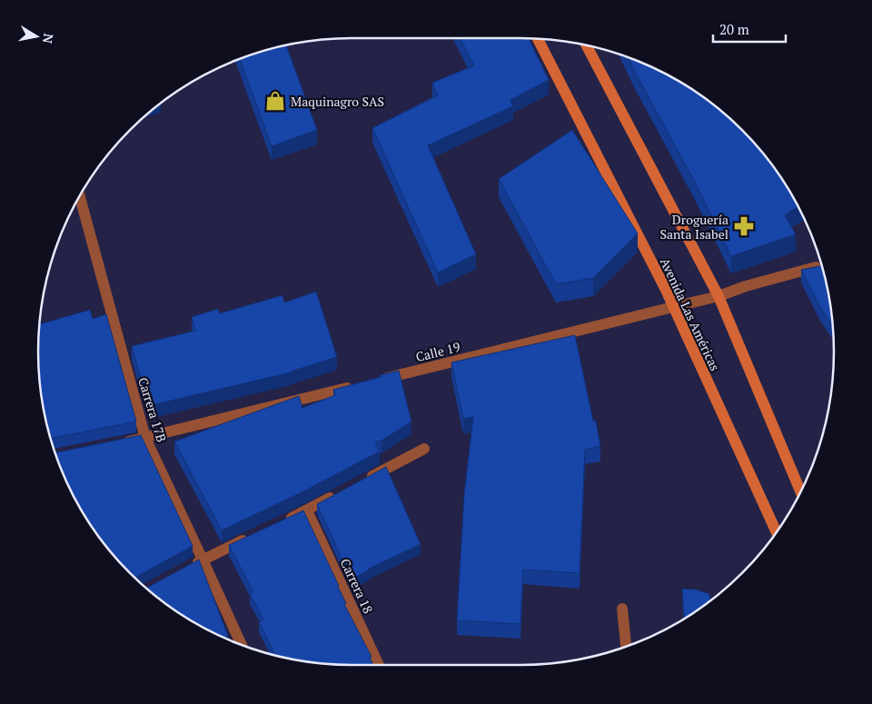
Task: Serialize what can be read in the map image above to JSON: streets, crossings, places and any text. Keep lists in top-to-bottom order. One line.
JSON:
{"streets":{"main road":["Avenida Las Américas"],"street":["Calle 19","Carrera 17B","Carrera 18"]},"crossings":[["Avenida Las Américas","Calle 19"]],"places":{"shop":["Maquinagro SAS"],"pharmacy":["Droguería Santa Isabel"]},"scale_bar":"20 m","north":"right"}
